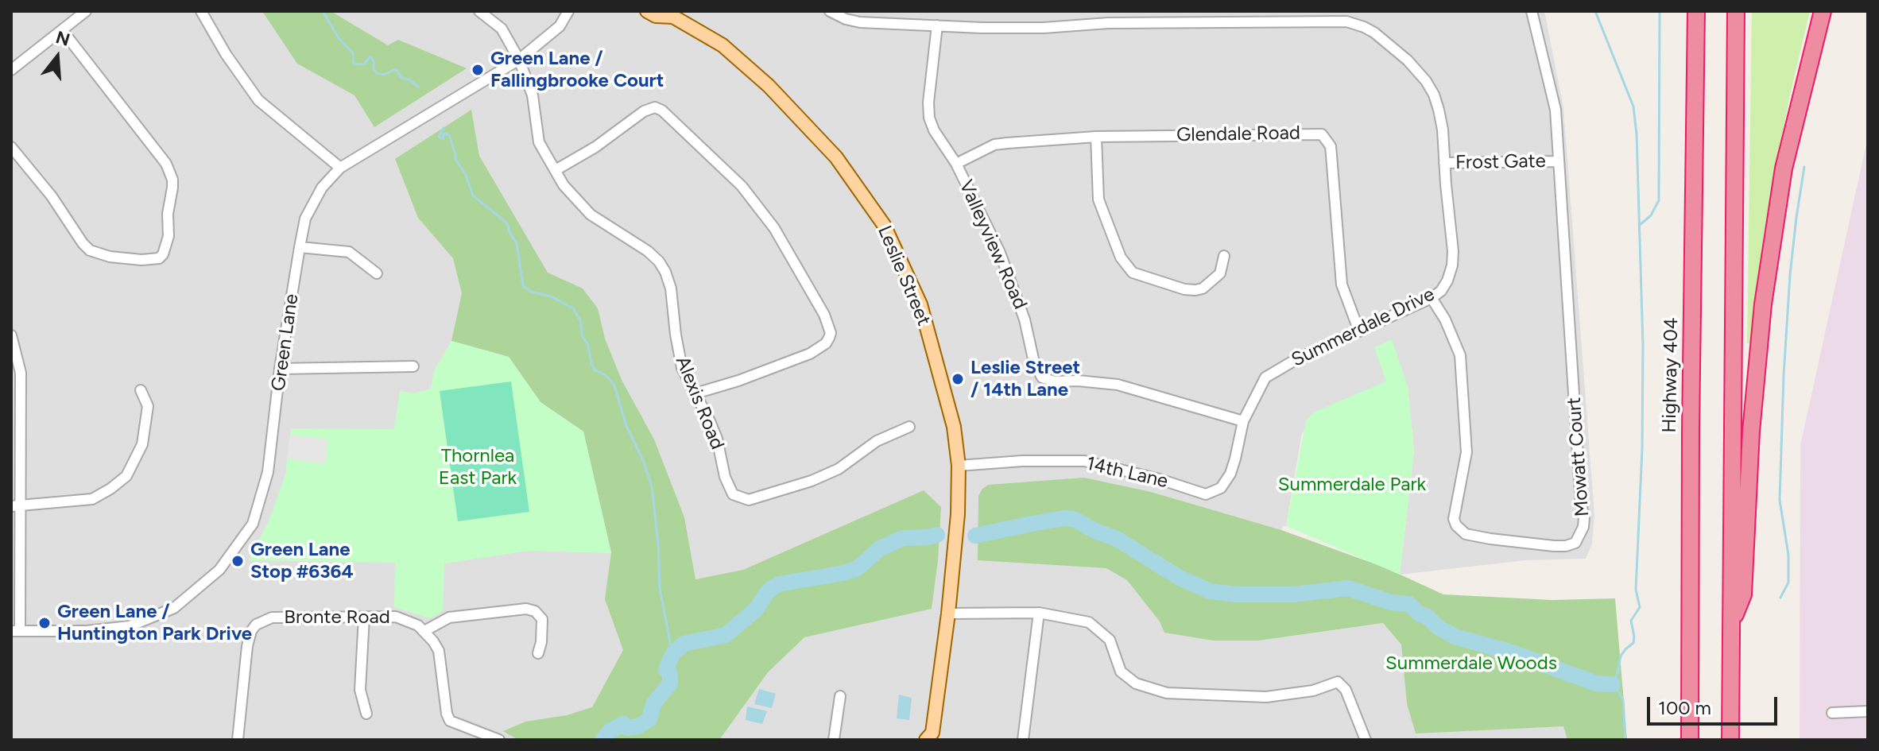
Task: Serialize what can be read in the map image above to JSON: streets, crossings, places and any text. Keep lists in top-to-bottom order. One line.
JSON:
{"streets":{"highway":["Highway 404"],"main road":["Leslie Street"],"street":["Glendale Road","Frost Gate","Valleyview Road","Summerdale Drive","Green Lane","Alexis Road","Mowatt Court","14th Lane","Bronte Road"]},"crossings":[["Glendale Road","Valleyview Road"],["Glendale Road","Summerdale Drive"],["Frost Gate","Summerdale Drive"],["Frost Gate","Mowatt Court"],["Valleyview Road","Summerdale Drive"],["Valleyview Road","14th Lane"],["Leslie Street","14th Lane"],["Summerdale Drive","Mowatt Court"],["Summerdale Drive","14th Lane"],["Green Lane","Alexis Road"]],"parks":["Thornlea East Park","Summerdale Park","Summerdale Woods"],"places":["Green Lane / Fallingbrooke Court","Leslie Street / 14th Lane","Green Lane Stop #6364","Green Lane / Huntington Park Drive"],"scale_bar":"100 m","north":"top"}
